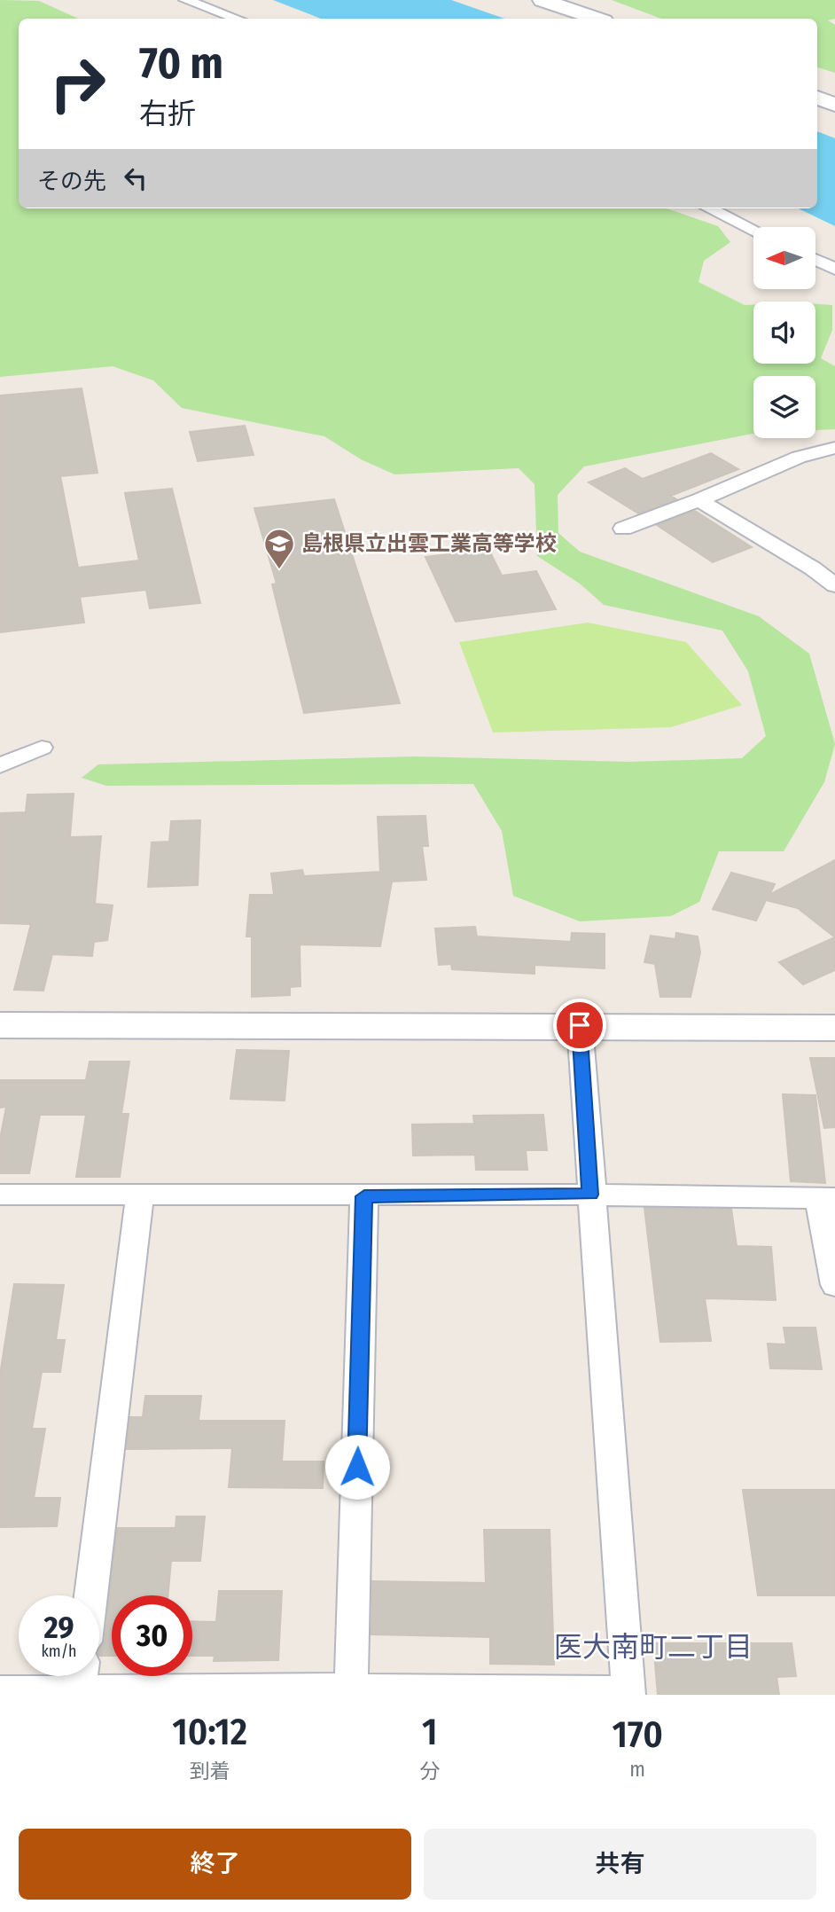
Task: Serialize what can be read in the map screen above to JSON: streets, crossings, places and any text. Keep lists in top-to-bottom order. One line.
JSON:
{"districts":["医大南町二丁目"],"places":{"school or university":["島根県立出雲工業高等学校"]},"north":"left","page":{"turn":["70 m","右折"],"then":"その先","speed":"29 km/h","limit":"30","eta":["10:12","到着","1","分","170","m"],"buttons":["終了","共有"]}}
